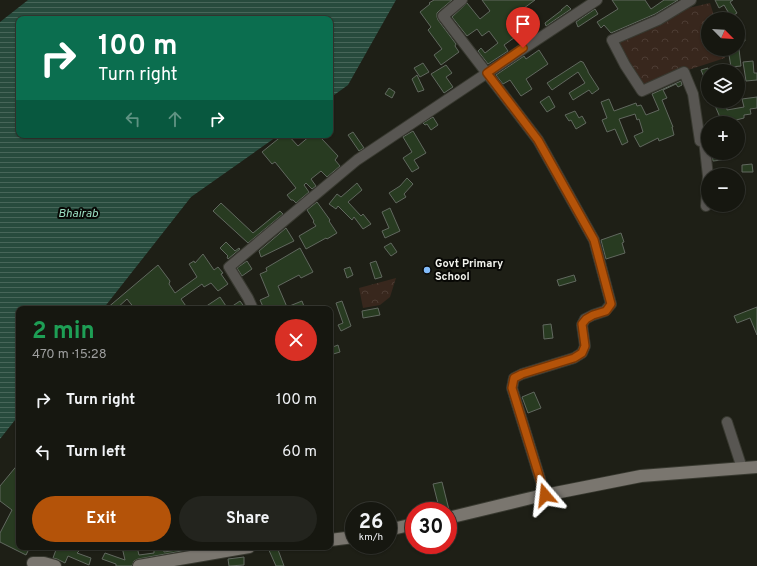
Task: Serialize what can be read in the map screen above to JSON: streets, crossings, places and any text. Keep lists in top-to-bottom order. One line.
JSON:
{"water":["Bhairab"],"places":["Govt Primary School"],"north":"bottom right","page":{"map_buttons":["+","−"],"turn":["100 m","Turn right"],"heading":["2 min","470 m · 15:28"],"list":[{"name":"Turn right","value":"100 m"},{"name":"Turn left","value":"60 m"}],"buttons":["Exit","Share"],"speed":"26 km/h","limit":"30"}}
